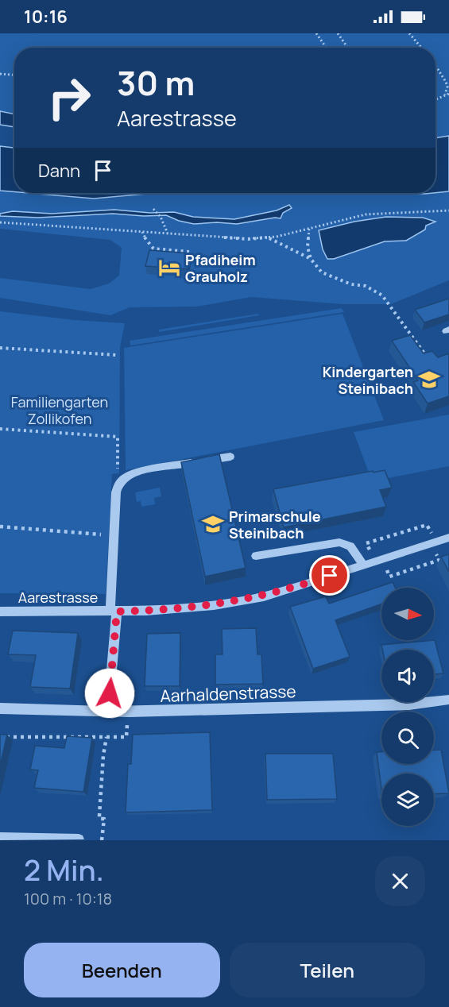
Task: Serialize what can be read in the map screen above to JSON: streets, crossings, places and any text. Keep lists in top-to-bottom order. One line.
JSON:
{"streets":{"street":["Aarestrasse","Aarhaldenstrasse"]},"parks":["Familiengarten Zollikofen"],"places":{"hotel":["Pfadiheim Grauholz"],"school or university":["Kindergarten Steinibach","Primarschule Steinibach"]},"north":"right","page":{"status":"10:16","turn":["30 m","Aarestrasse"],"then":"Dann","heading":["2 Min.","100 m · 10:18"],"buttons":["Beenden","Teilen"]}}
